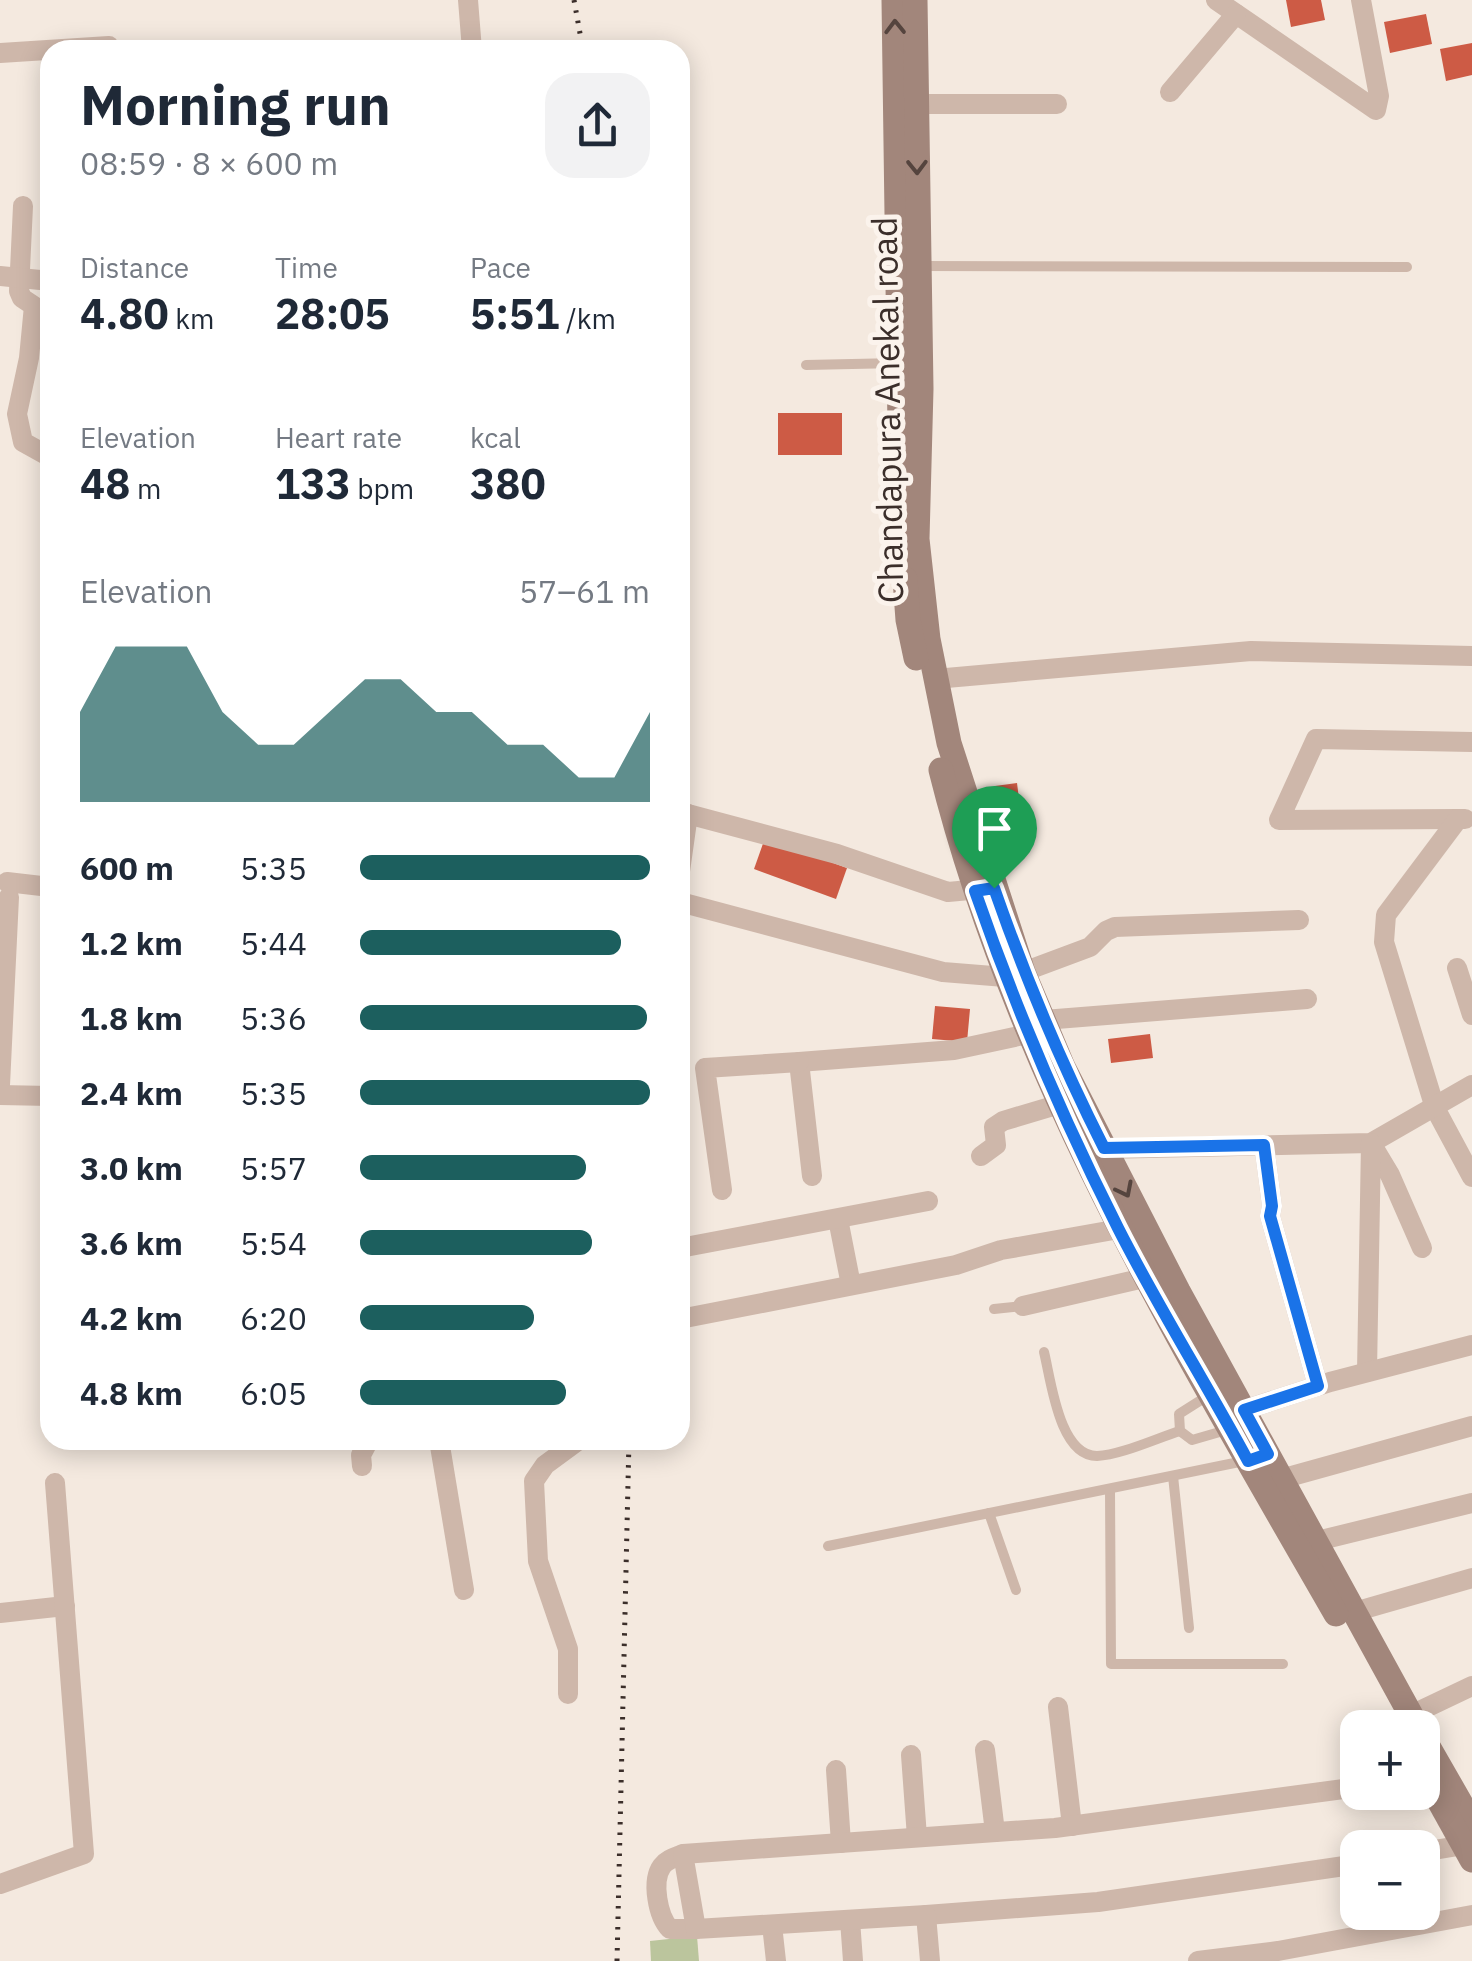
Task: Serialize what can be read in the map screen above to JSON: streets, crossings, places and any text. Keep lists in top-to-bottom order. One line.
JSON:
{"streets":{"main road":["Chandapura Anekal road"]},"page":{"heading":["Morning run","08:59 · 8 × 600 m"],"stats":[["Distance","4.80 km"],["Time","28:05"],["Pace","5:51 /km"],["Elevation","48 m"],["Heart rate","133 bpm"],["kcal","380"]],"chart":["Elevation","57–61 m"],"list":[{"name":"600 m","note":"5:35"},{"name":"1.2 km","note":"5:44"},{"name":"1.8 km","note":"5:36"},{"name":"2.4 km","note":"5:35"},{"name":"3.0 km","note":"5:57"},{"name":"3.6 km","note":"5:54"},{"name":"4.2 km","note":"6:20"},{"name":"4.8 km","note":"6:05"}],"map_buttons":["+","−"]}}
